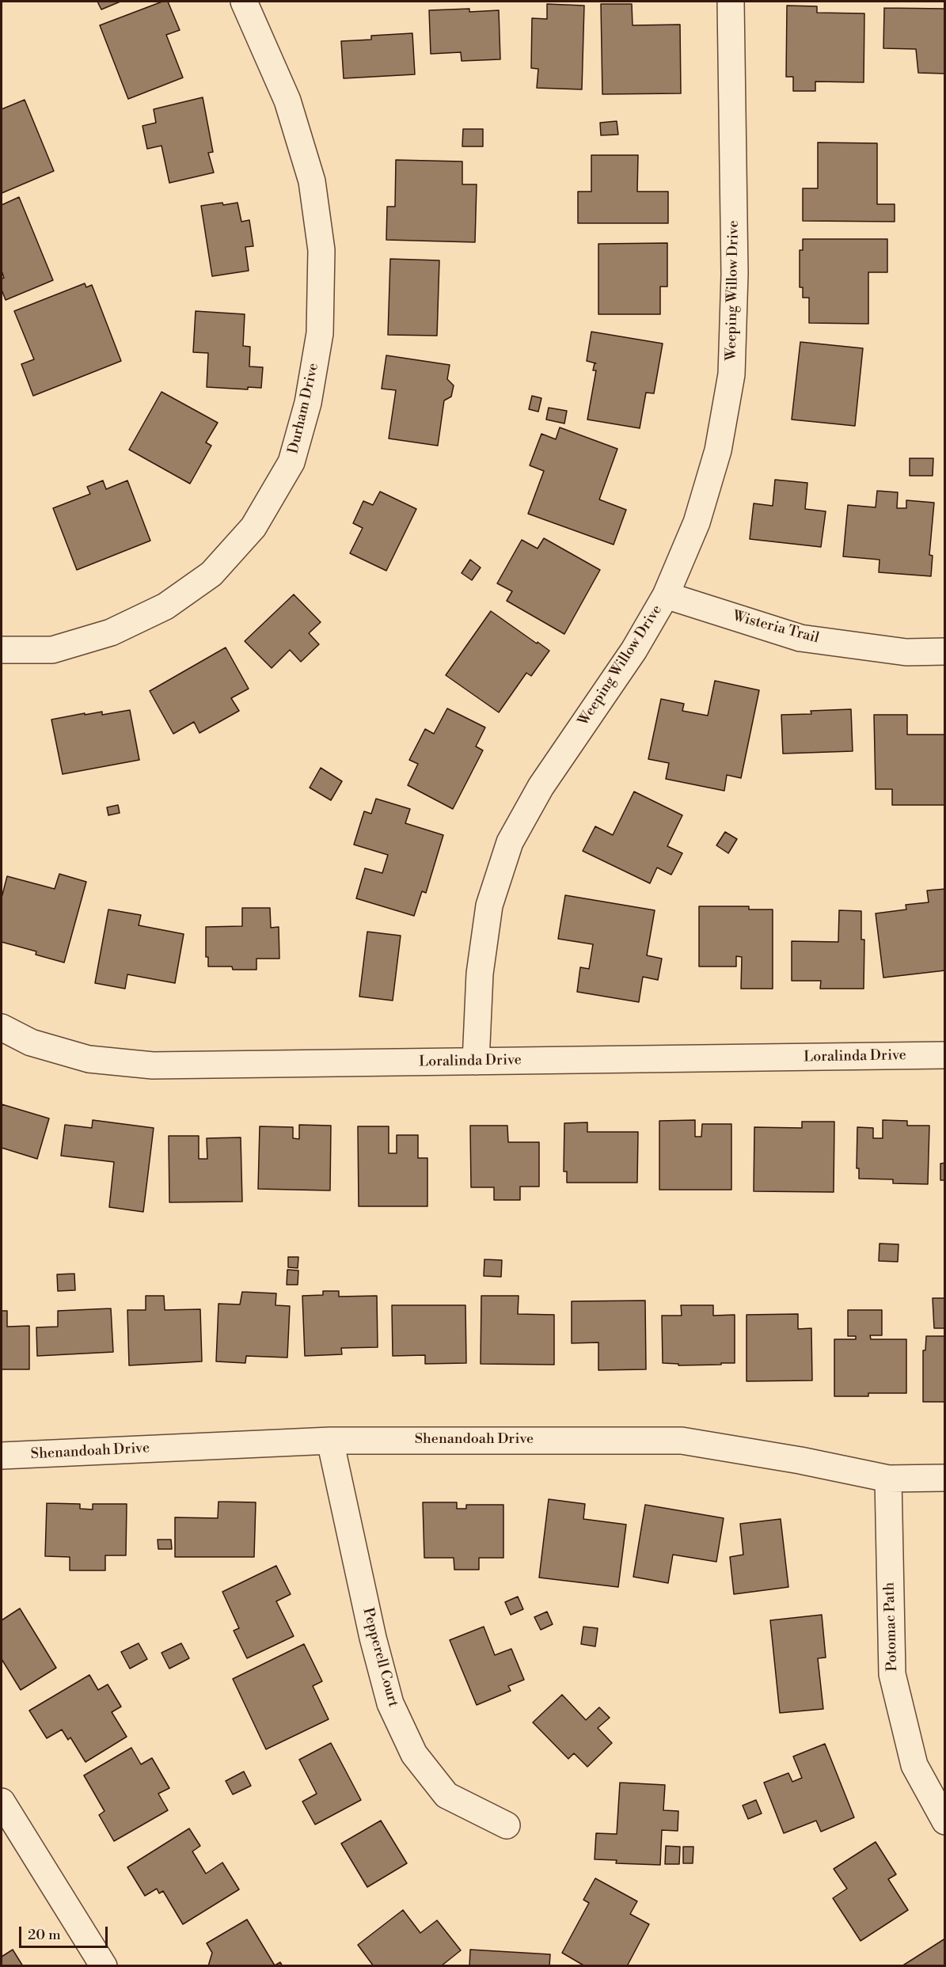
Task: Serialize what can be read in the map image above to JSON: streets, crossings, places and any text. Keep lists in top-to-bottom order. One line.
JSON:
{"streets":{"street":["Weeping Willow Drive","Durham Drive","Wisteria Trail","Loralinda Drive","Shenandoah Drive","Potomac Path","Pepperell Court"]},"crossings":[["Weeping Willow Drive","Wisteria Trail"],["Weeping Willow Drive","Loralinda Drive"],["Shenandoah Drive","Potomac Path"],["Shenandoah Drive","Pepperell Court"]],"scale_bar":"20 m"}
